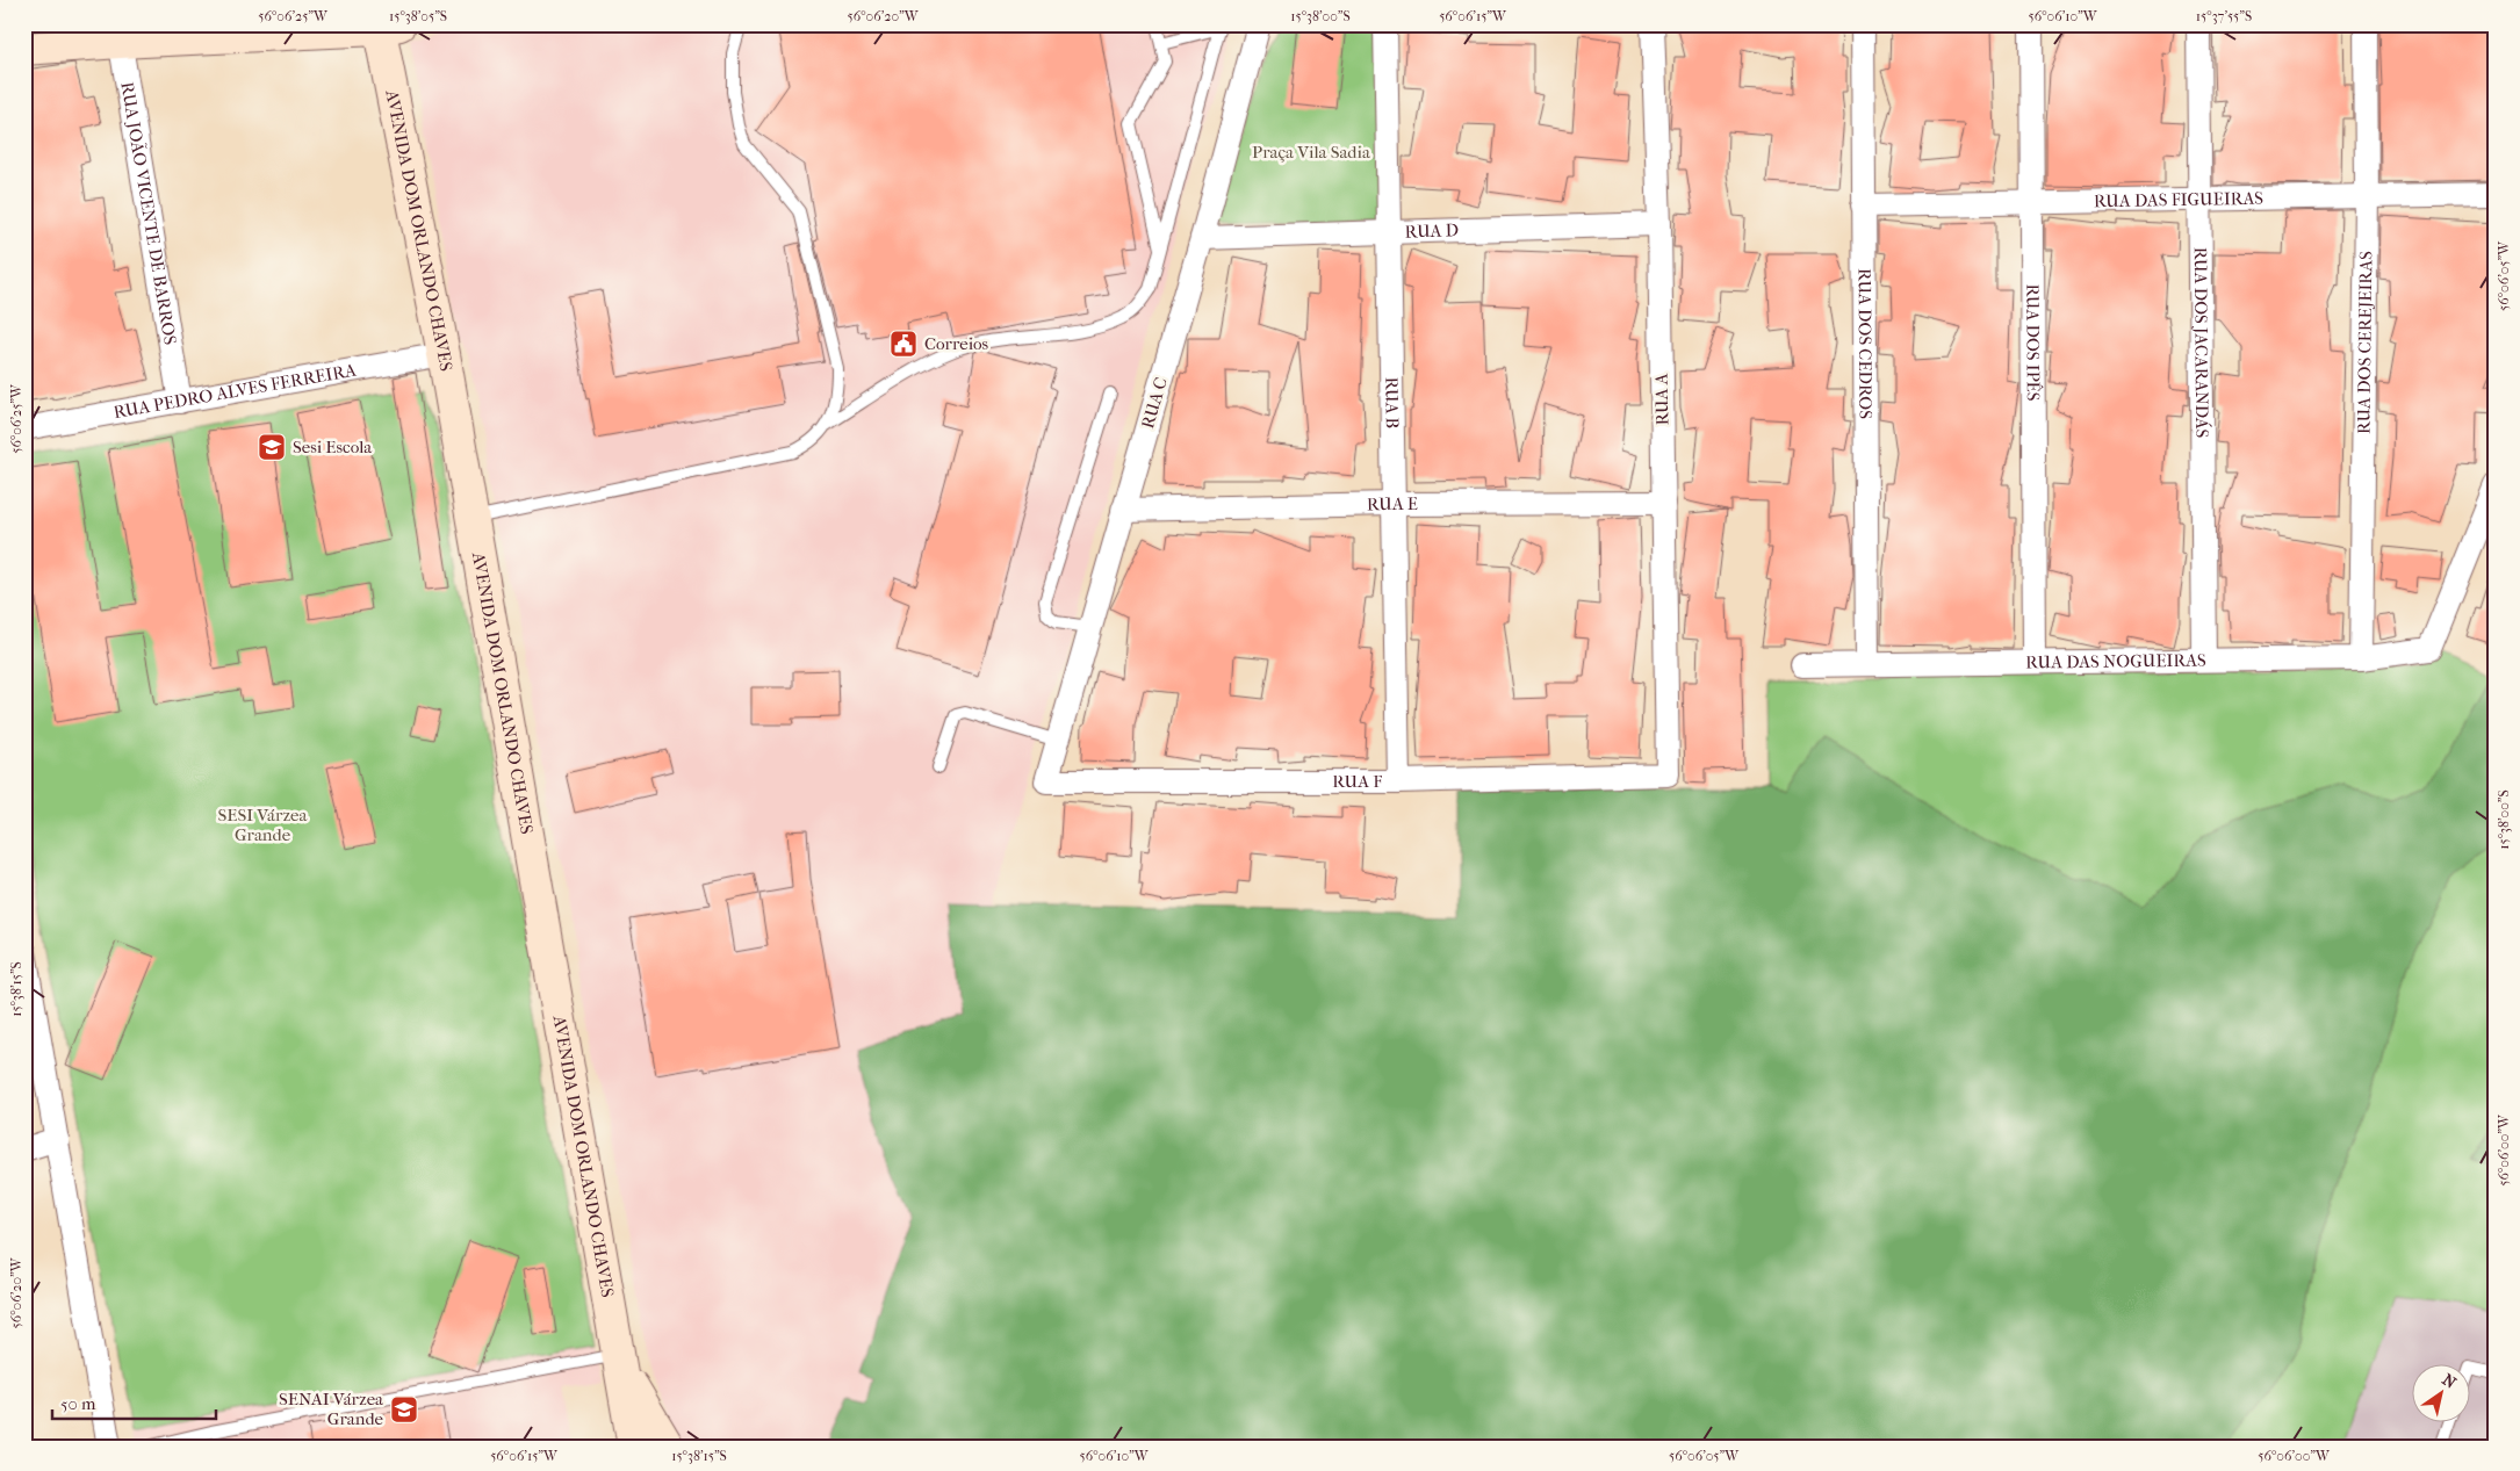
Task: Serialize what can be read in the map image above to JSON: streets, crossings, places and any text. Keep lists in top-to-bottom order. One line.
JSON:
{"streets":{"main road":["AVENIDA DOM ORLANDO CHAVES"],"street":["RUA DAS FIGUEIRAS","RUA JOÃO VICENTE DE BARROS","RUA D","RUA DOS CEREJEIRAS","RUA DOS IPÊS","RUA DOS JACARANDÁS","RUA DOS CEDROS","RUA PEDRO ALVES FERREIRA","RUA A","RUA C","RUA B","RUA E","RUA DAS NOGUEIRAS","RUA F"]},"crossings":[["RUA DAS FIGUEIRAS","RUA DOS CEREJEIRAS"],["RUA DAS FIGUEIRAS","RUA DOS IPÊS"],["RUA DAS FIGUEIRAS","RUA DOS JACARANDÁS"],["RUA DAS FIGUEIRAS","RUA DOS CEDROS"],["RUA JOÃO VICENTE DE BARROS","RUA PEDRO ALVES FERREIRA"],["AVENIDA DOM ORLANDO CHAVES","RUA PEDRO ALVES FERREIRA"],["RUA D","RUA A"],["RUA D","RUA C"],["RUA D","RUA B"],["RUA DOS CEREJEIRAS","RUA DAS NOGUEIRAS"],["RUA DOS IPÊS","RUA DAS NOGUEIRAS"],["RUA DOS JACARANDÁS","RUA DAS NOGUEIRAS"],["RUA DOS CEDROS","RUA DAS NOGUEIRAS"],["RUA A","RUA E"],["RUA A","RUA F"],["RUA C","RUA E"],["RUA C","RUA F"],["RUA B","RUA E"],["RUA B","RUA F"]],"parks":["Praça Vila Sadia","SESI Várzea Grande"],"places":{"public building":["Correios"],"school or university":["Sesi Escola","SENAI Várzea Grande"]},"scale_bar":"50 m","north":"top right","coordinates":["56°06'25\"W","15°38'05\"S","56°06'20\"W","15°38'00\"S","56°06'15\"W","56°06'10\"W","15°37'55\"S","56°06'05\"W","15°38'15\"S","56°06'00\"W"]}
